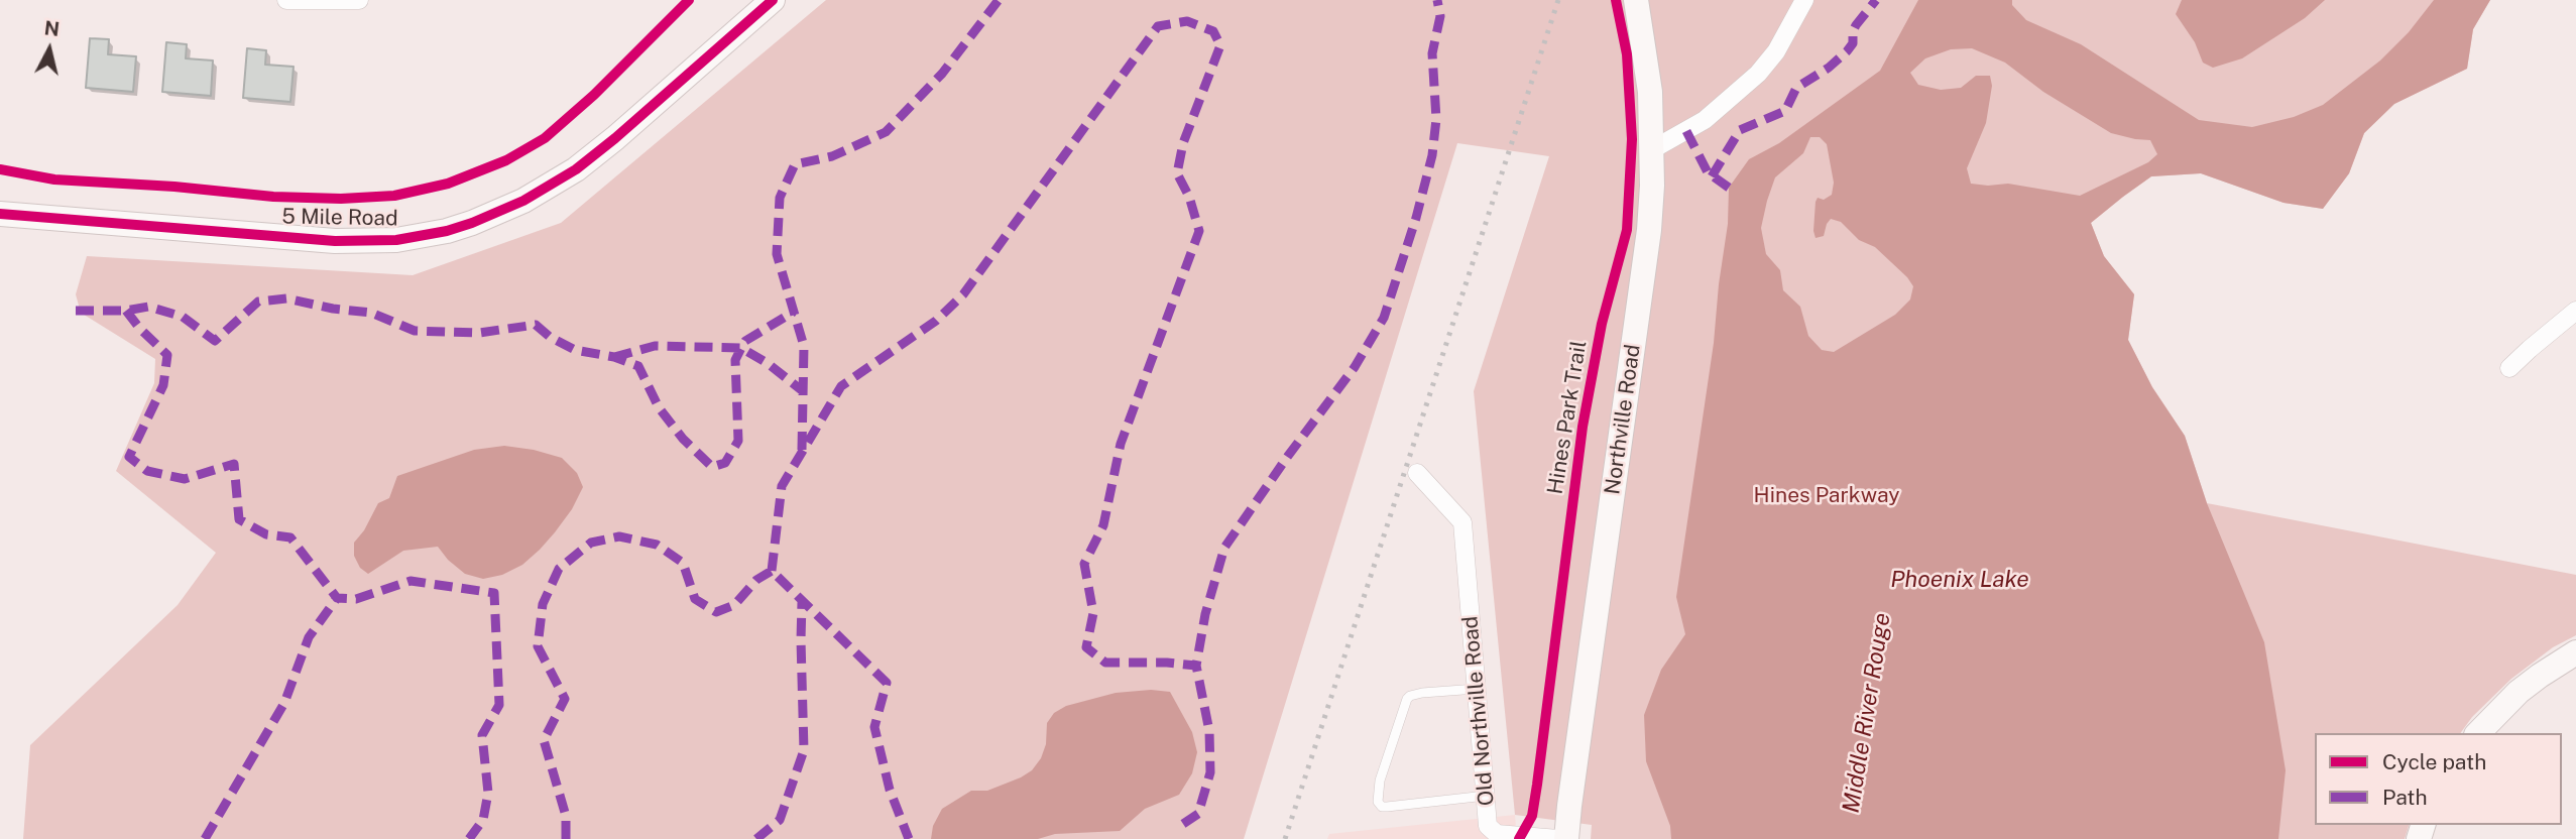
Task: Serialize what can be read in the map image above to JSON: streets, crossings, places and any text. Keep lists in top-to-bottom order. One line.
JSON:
{"streets":{"street":["5 Mile Road","Northville Road","Old Northville Road"],"cycle path":["Hines Park Trail"]},"water":["Phoenix Lake","Middle River Rouge"],"parks":["Hines Parkway"],"legend":["Cycle path","Path"],"north":"top"}
